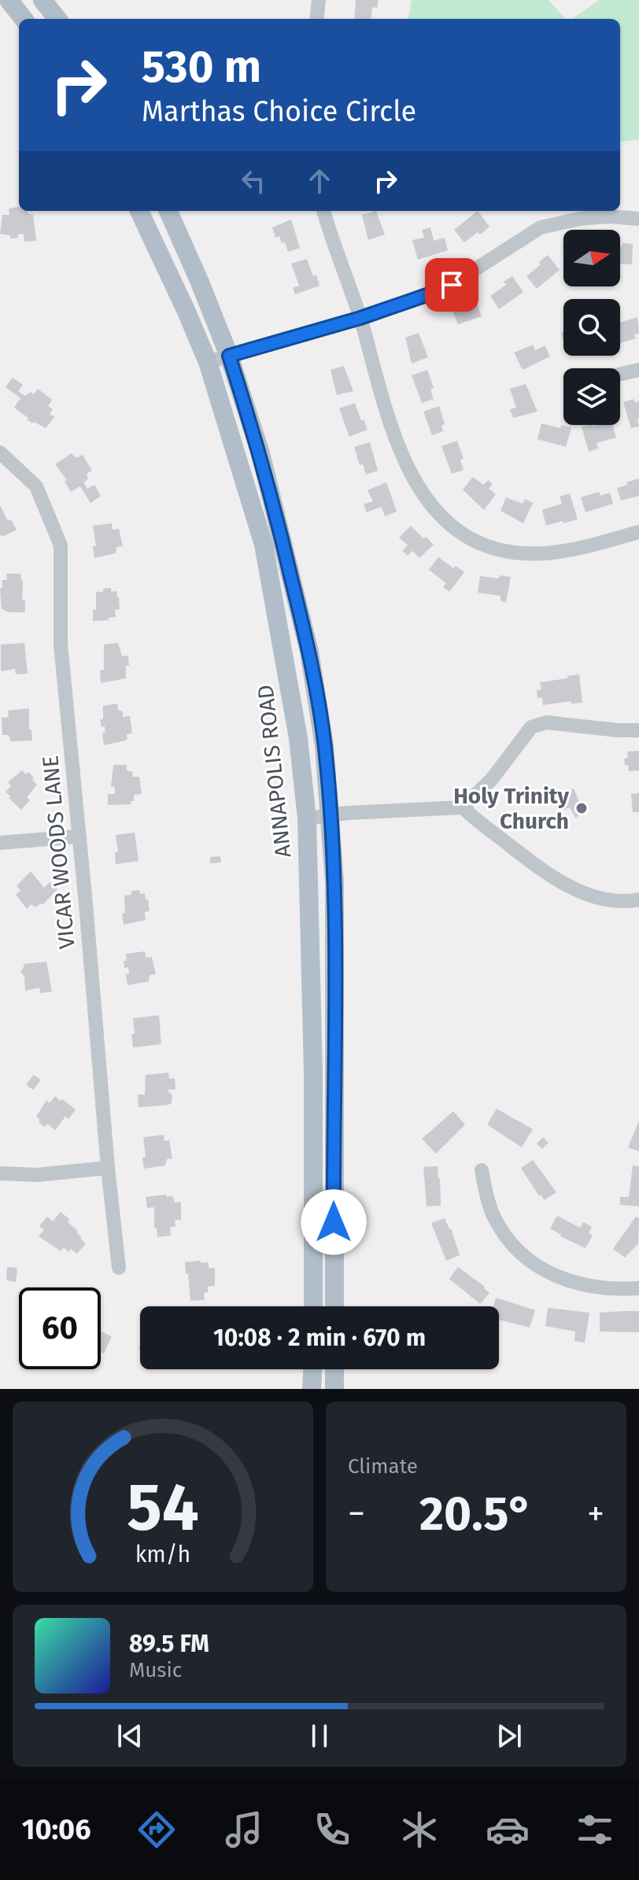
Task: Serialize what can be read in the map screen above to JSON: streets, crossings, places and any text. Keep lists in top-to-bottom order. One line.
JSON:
{"streets":{"main road":["ANNAPOLIS ROAD"],"street":["VICAR WOODS LANE"]},"places":["Holy Trinity Church"],"north":"right","page":{"turn":["530 m","Marthas Choice Circle"],"limit":"60","trip":"10:08 · 2 min · 670 m","tile":"Climate","heat":["−","20.5°","+"],"song":["89.5 FM","Music"],"tabs":"10:06","gauge":["54","km/h"]}}
